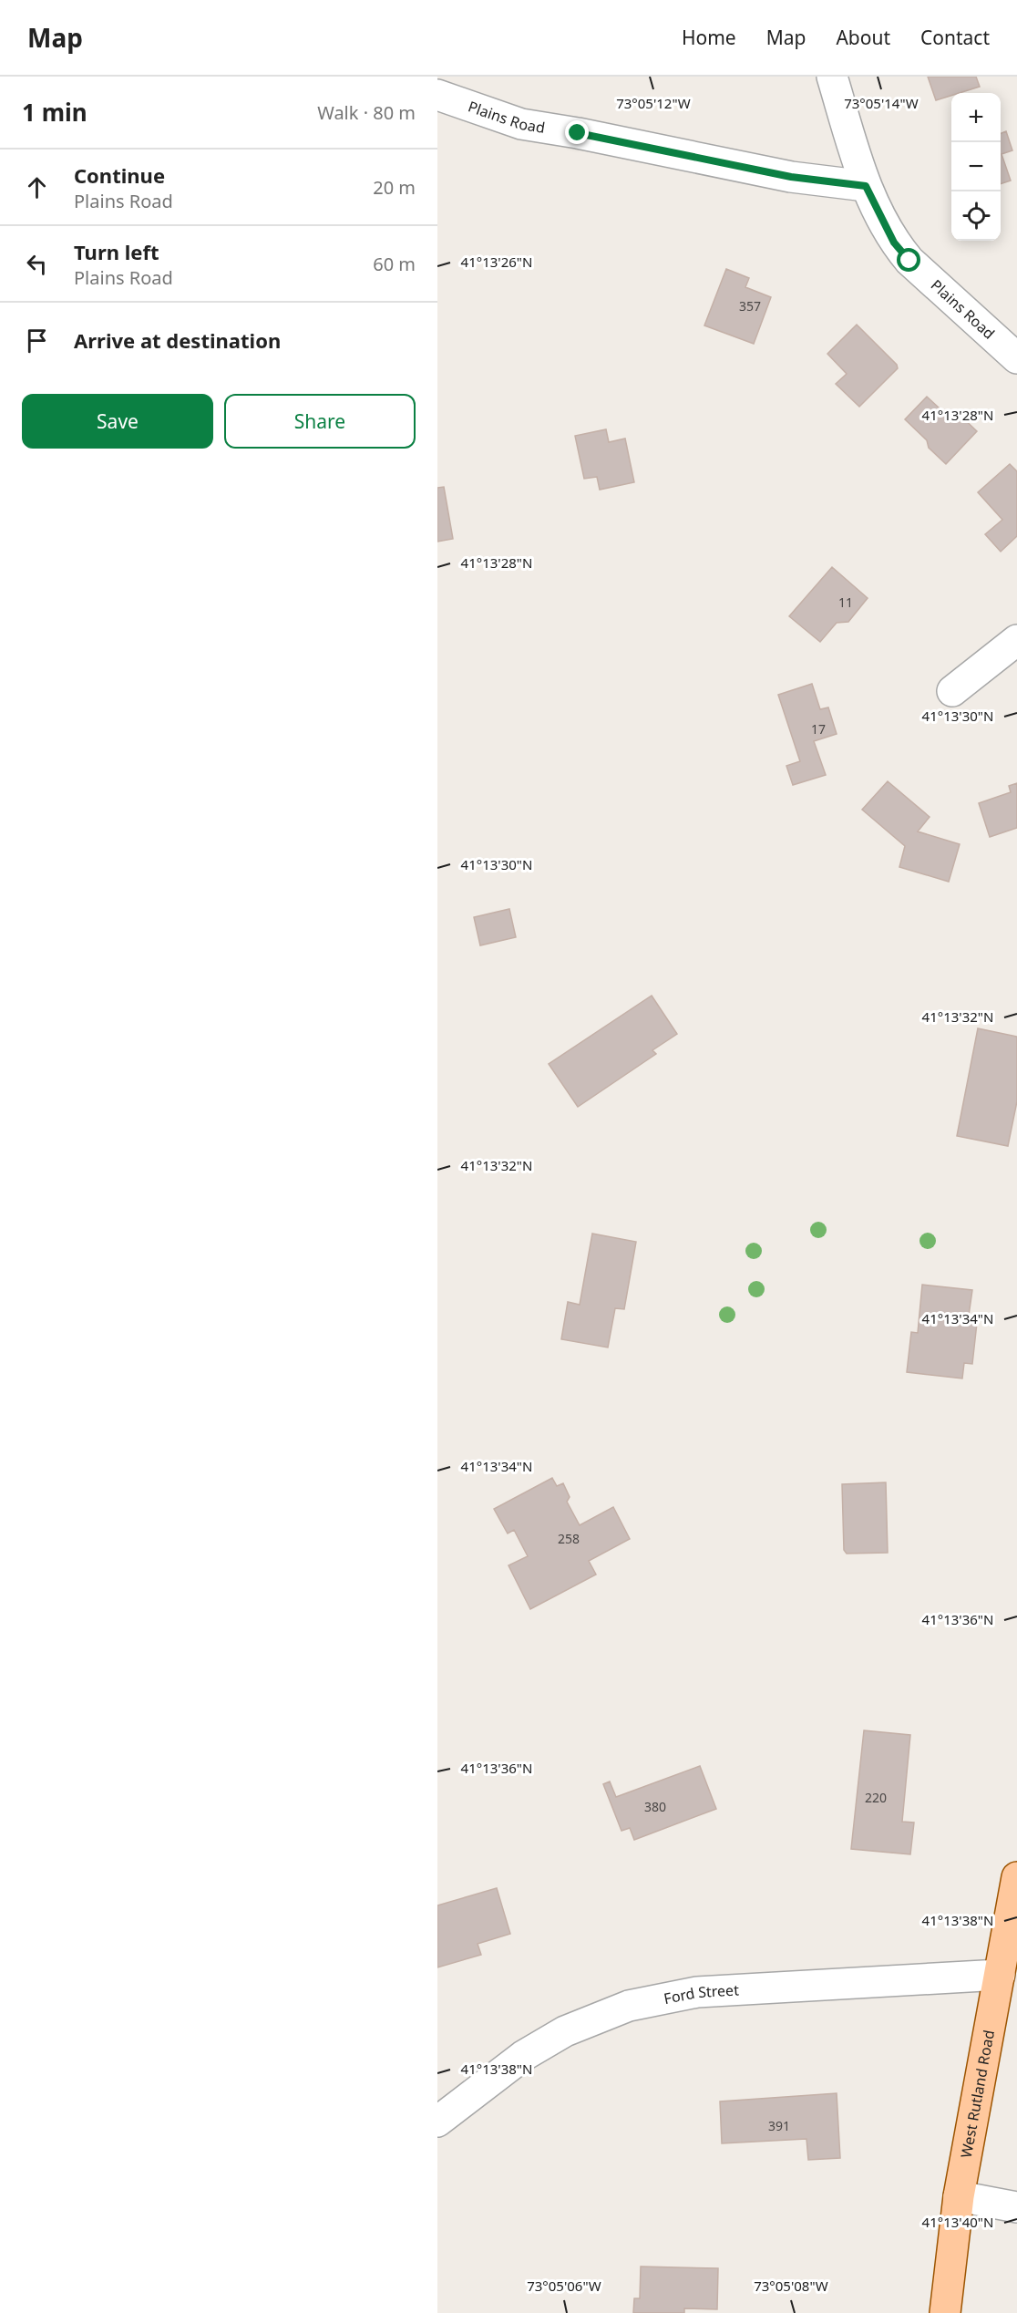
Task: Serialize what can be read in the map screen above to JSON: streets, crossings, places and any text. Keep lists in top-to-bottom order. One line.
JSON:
{"streets":{"main road":["West Rutland Road"],"street":["Plains Road","Ford Street"]},"crossings":[["Ford Street","West Rutland Road"]],"house_numbers":["357","11","17","258","220","380","391"],"page":{"header":"Map","nav":["Home","Map","About","Contact"],"heading":["1 min","Walk · 80 m"],"map_buttons":["+","−"],"list":[["Continue","Plains Road","20 m"],["Turn left","Plains Road","60 m"],"Arrive at destination"],"buttons":["Save","Share"]},"coordinates":["73°05'12\"W","73°05'14\"W","41°13'26\"N","41°13'28\"N","41°13'30\"N","41°13'32\"N","41°13'34\"N","41°13'36\"N","41°13'38\"N","41°13'40\"N","73°05'06\"W","73°05'08\"W"]}
